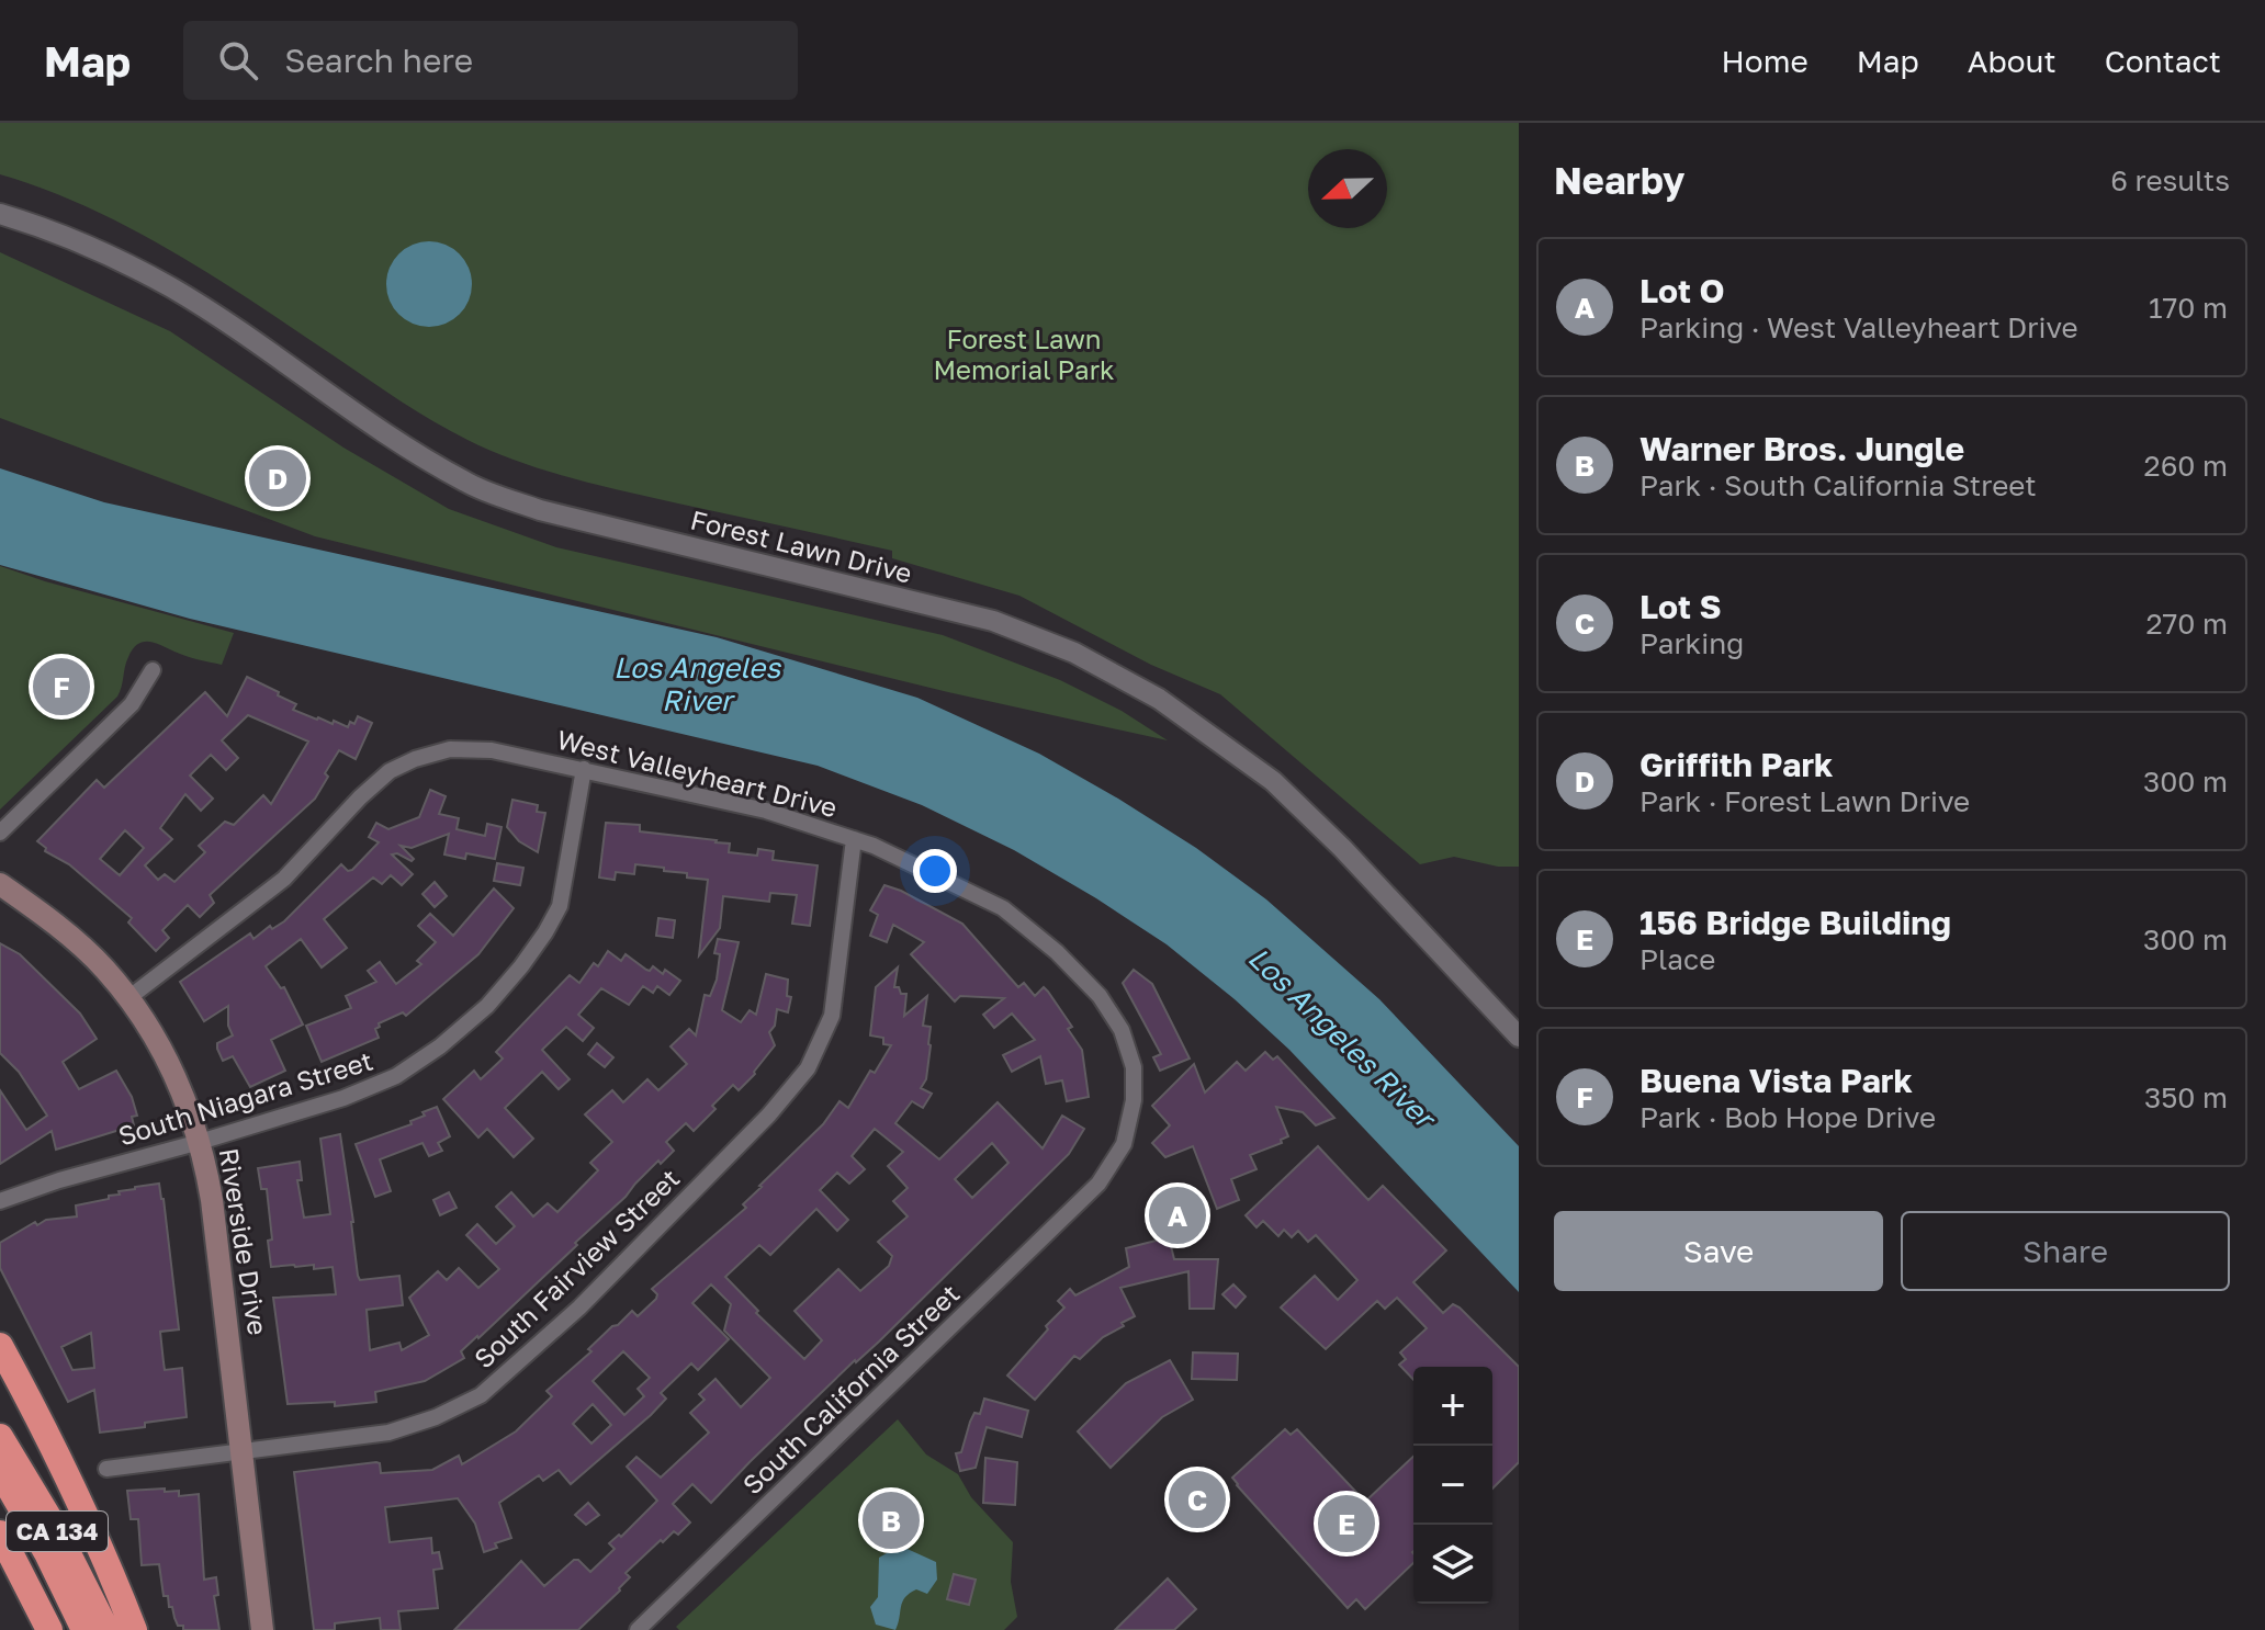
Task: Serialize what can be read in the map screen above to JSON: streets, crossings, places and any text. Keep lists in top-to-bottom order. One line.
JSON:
{"streets":{"highway":["CA 134"],"main road":["Riverside Drive"],"street":["Forest Lawn Drive","West Valleyheart Drive","South Niagara Street","South Fairview Street","South California Street"]},"crossings":[["West Valleyheart Drive","South Niagara Street"],["West Valleyheart Drive","Riverside Drive"],["West Valleyheart Drive","South Fairview Street"],["West Valleyheart Drive","South California Street"],["South Niagara Street","Riverside Drive"],["Riverside Drive","South Fairview Street"]],"water":["Los Angeles River"],"parks":["Forest Lawn Memorial Park"],"north":"left","page":{"header":"Map","search":"Search here","nav":["Home","Map","About","Contact"],"heading":["Nearby","6 results"],"list":[{"mark":"A","name":"Lot O","note":"Parking · West Valleyheart Drive","value":"170 m"},{"mark":"B","name":"Warner Bros. Jungle","note":"Park · South California Street","value":"260 m"},{"mark":"C","name":"Lot S","note":"Parking","value":"270 m"},{"mark":"D","name":"Griffith Park","note":"Park · Forest Lawn Drive","value":"300 m"},{"mark":"E","name":"156 Bridge Building","note":"Place","value":"300 m"},{"mark":"F","name":"Buena Vista Park","note":"Park · Bob Hope Drive","value":"350 m"}],"pins":["D","F","A","C","B","E"],"buttons":["Save","Share"],"map_buttons":["+","−"]}}
